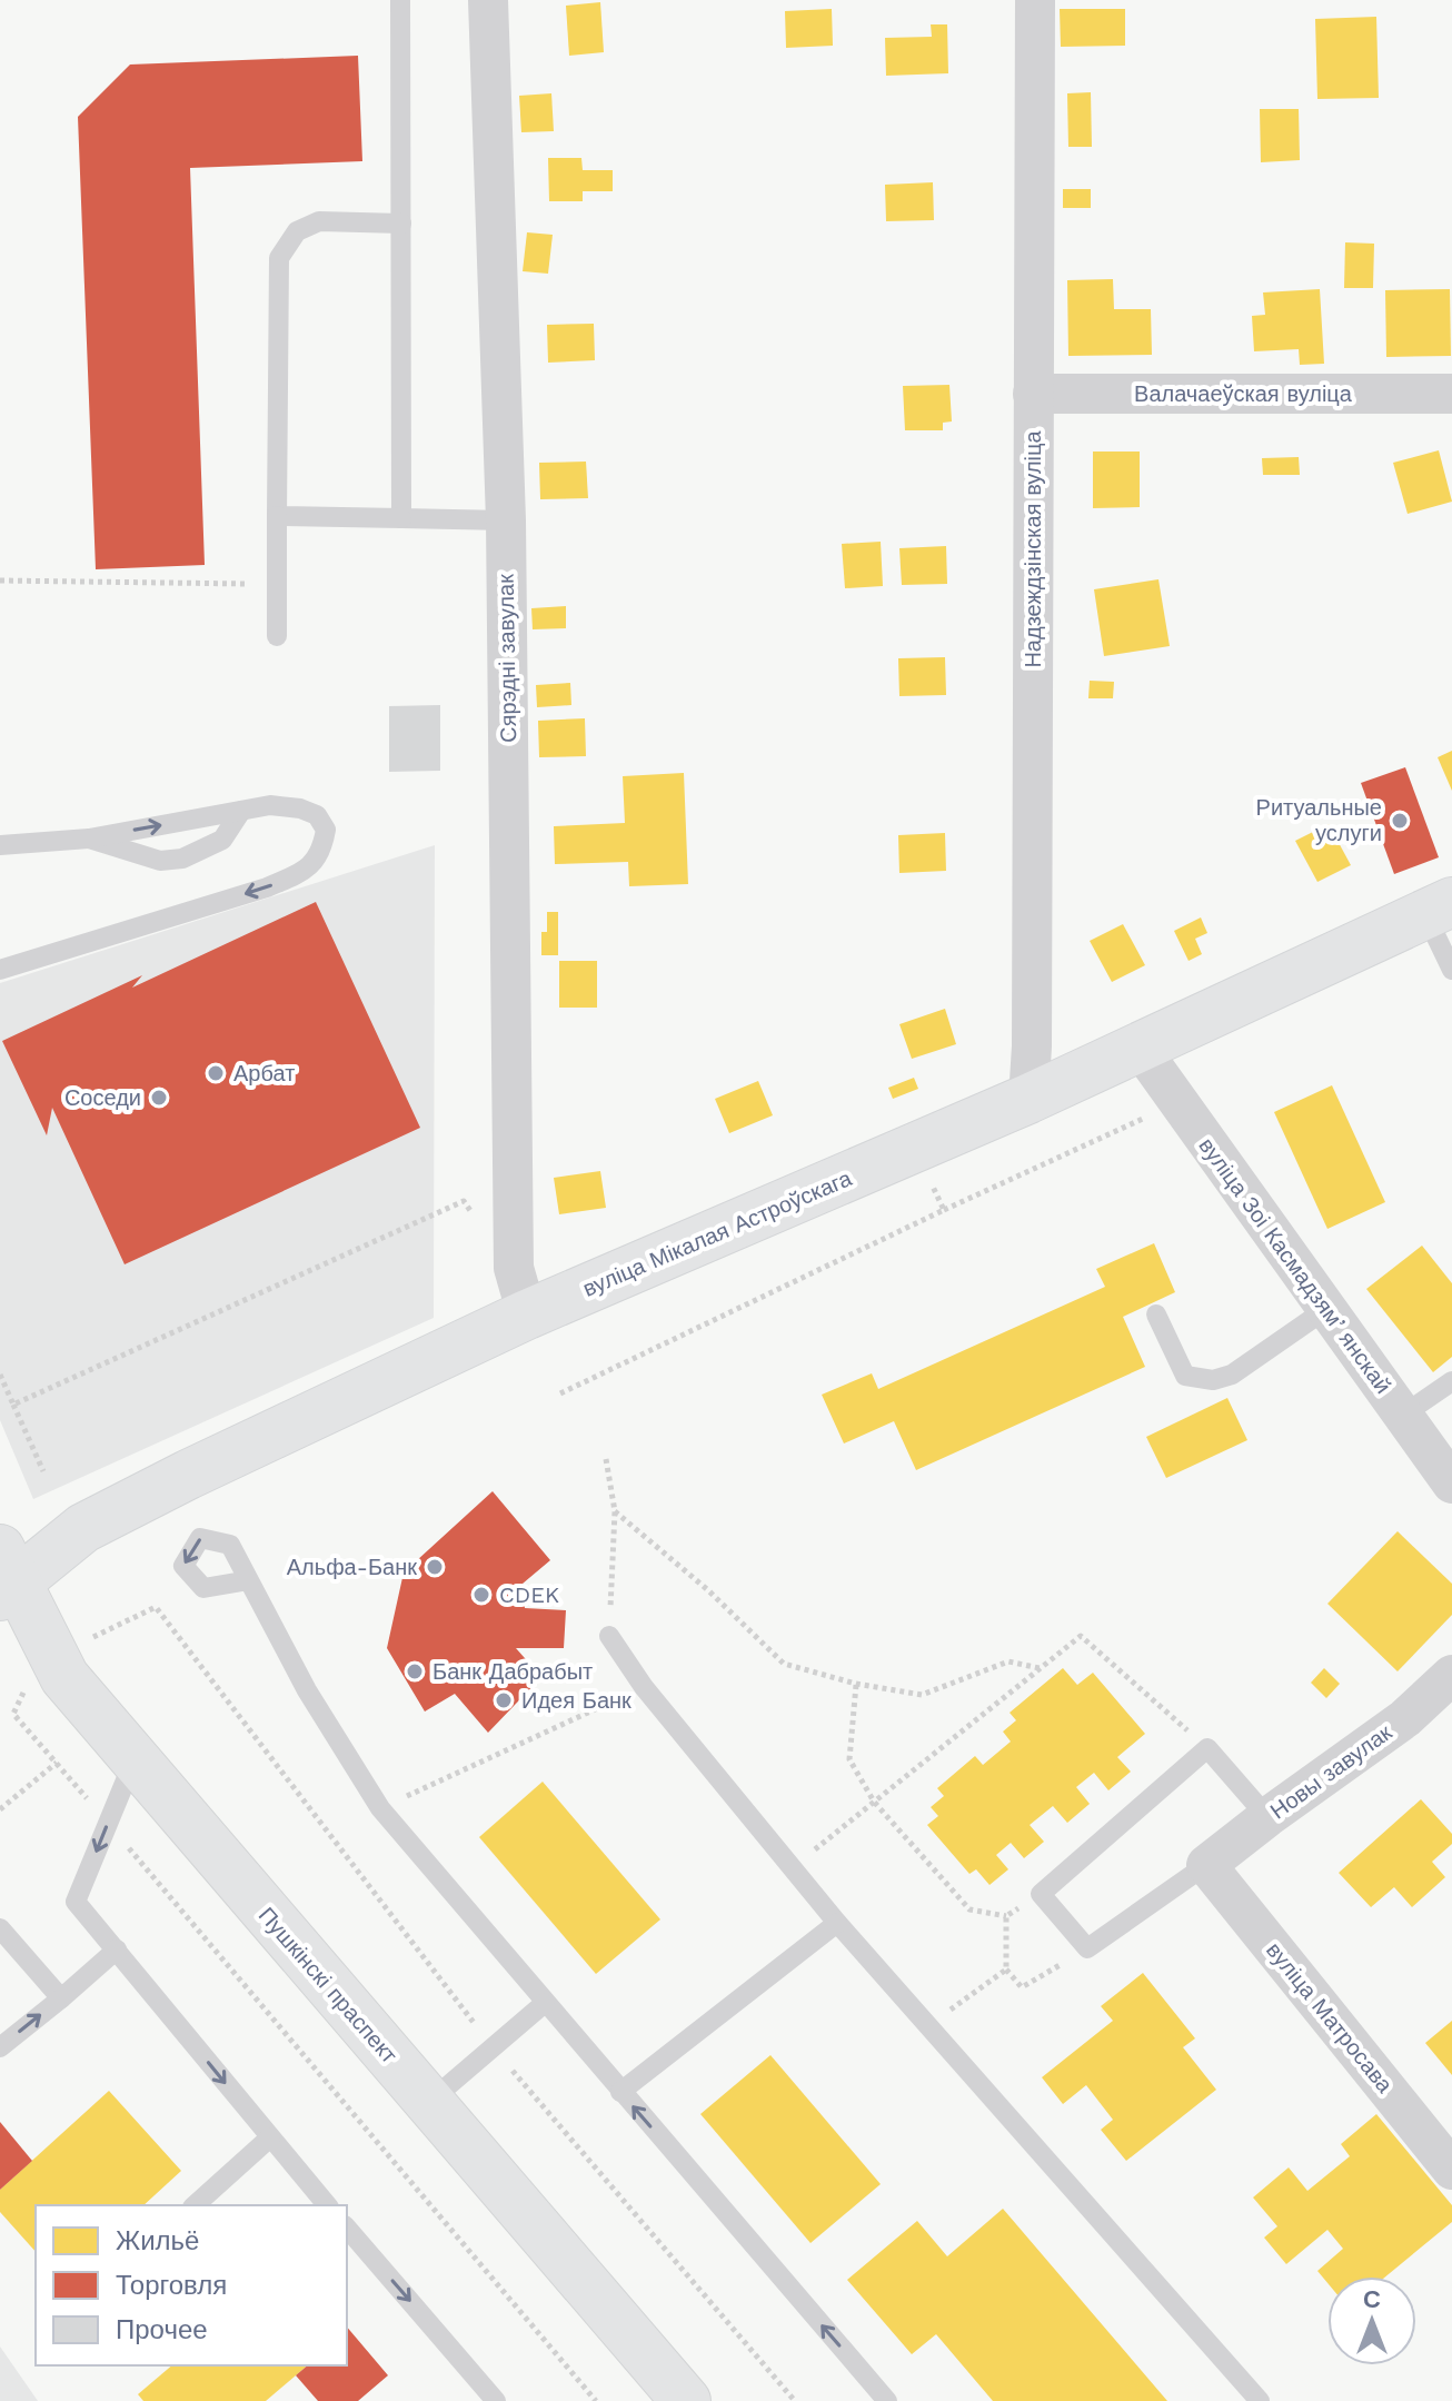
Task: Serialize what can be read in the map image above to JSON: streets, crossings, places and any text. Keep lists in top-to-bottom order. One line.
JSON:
{"streets":{"main road":["вуліца Мікалая Астроўскага","Пушкінскі праспект"],"street":["Валачаеўская вуліца","Надзеждзінская вуліца","Сярэдні завулак","вуліца Зоі Касмадзямʼянскай","Новы завулак","вуліца Матросава"]},"crossings":[["Валачаеўская вуліца","Надзеждзінская вуліца"],["Надзеждзінская вуліца","вуліца Мікалая Астроўскага"],["Сярэдні завулак","вуліца Мікалая Астроўскага"],["вуліца Мікалая Астроўскага","вуліца Зоі Касмадзямʼянскай"],["вуліца Мікалая Астроўскага","Пушкінскі праспект"],["Новы завулак","вуліца Матросава"]],"places":["Ритуальные услуги","Арбат","Соседи","Альфа-Банк","CDEK","Банк Дабрабыт","Идея Банк"],"legend":["Жильё","Торговля","Прочее"],"north":"top"}
